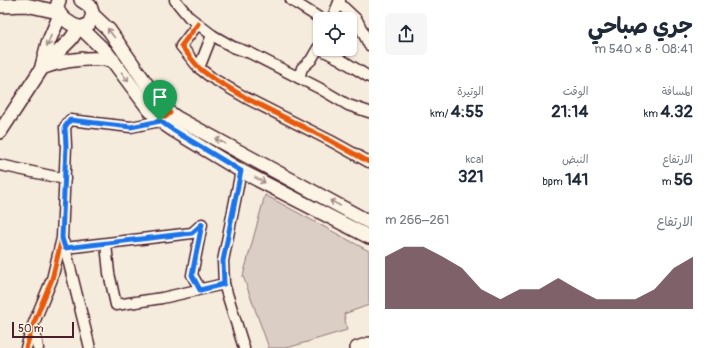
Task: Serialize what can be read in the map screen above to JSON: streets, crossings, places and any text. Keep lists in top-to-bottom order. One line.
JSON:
{"scale_bar":"50 m","page":{"heading":["جري صباحي","08:41 · 8 × 540 m"],"stats":[["المسافة","4.32 km"],["الوقت","21:14"],["الوتيرة","4:55 /km"],["الارتفاع","56 m"],["النبض","141 bpm"],["kcal","321"]],"chart":["الارتفاع","261–266 m"],"scale":"50 m"}}
